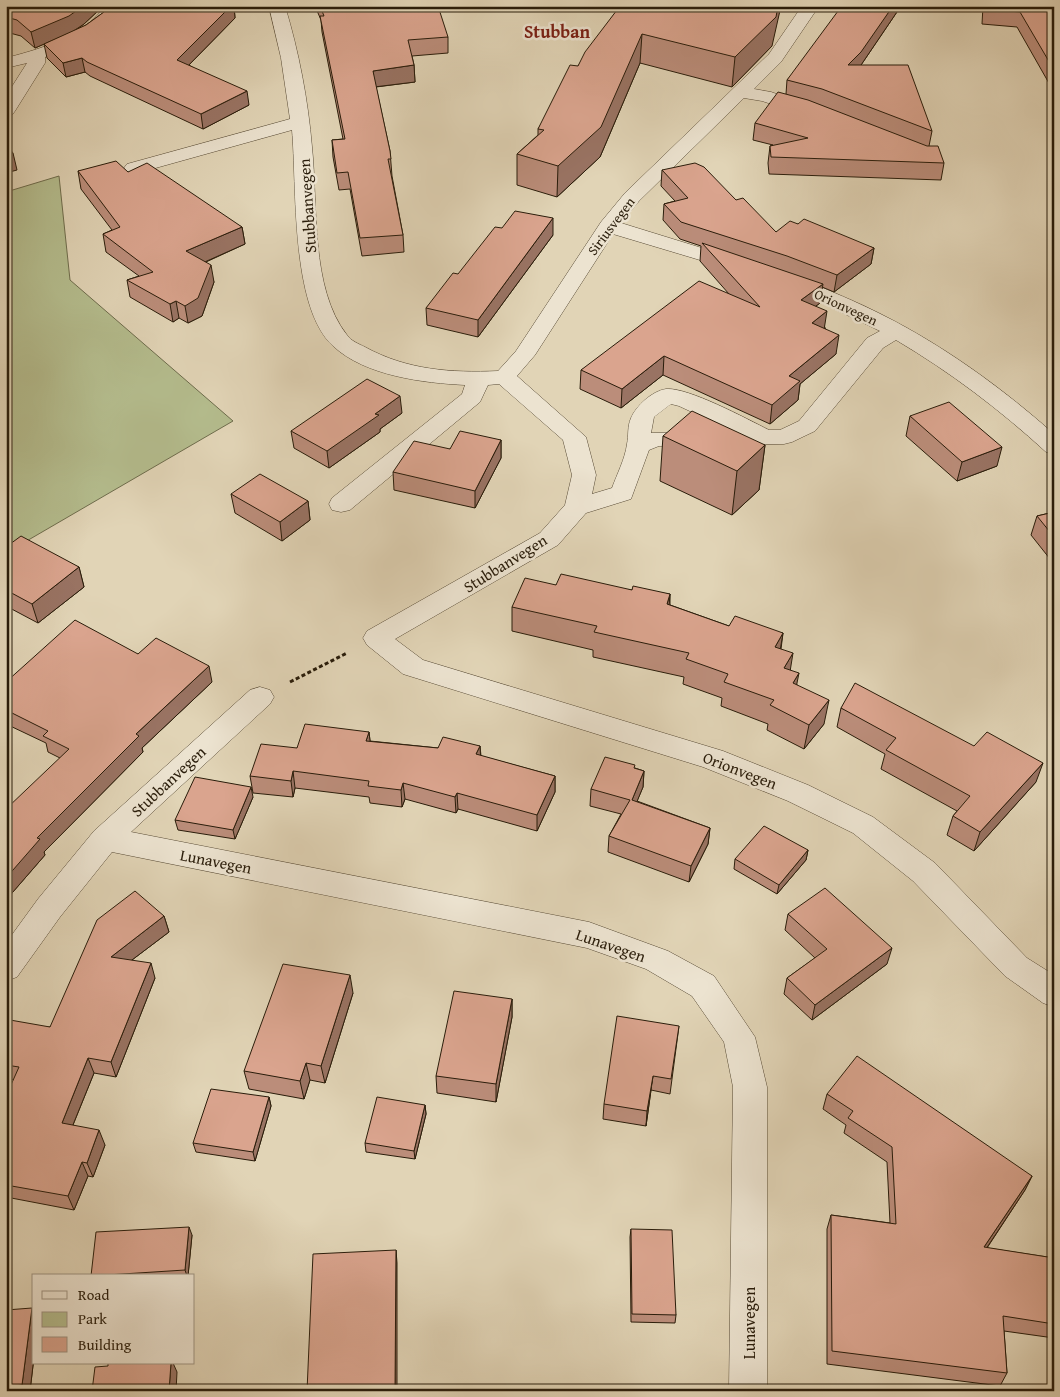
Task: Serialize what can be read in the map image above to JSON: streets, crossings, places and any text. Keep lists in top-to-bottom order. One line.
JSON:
{"streets":{"street":["Stubbanvegen","Siriusvegen","Orionvegen","Lunavegen"]},"crossings":[["Stubbanvegen","Siriusvegen"],["Stubbanvegen","Orionvegen"],["Stubbanvegen","Lunavegen"],["Siriusvegen","Orionvegen"]],"districts":["Stubban"],"legend":["Road","Park","Building"]}
